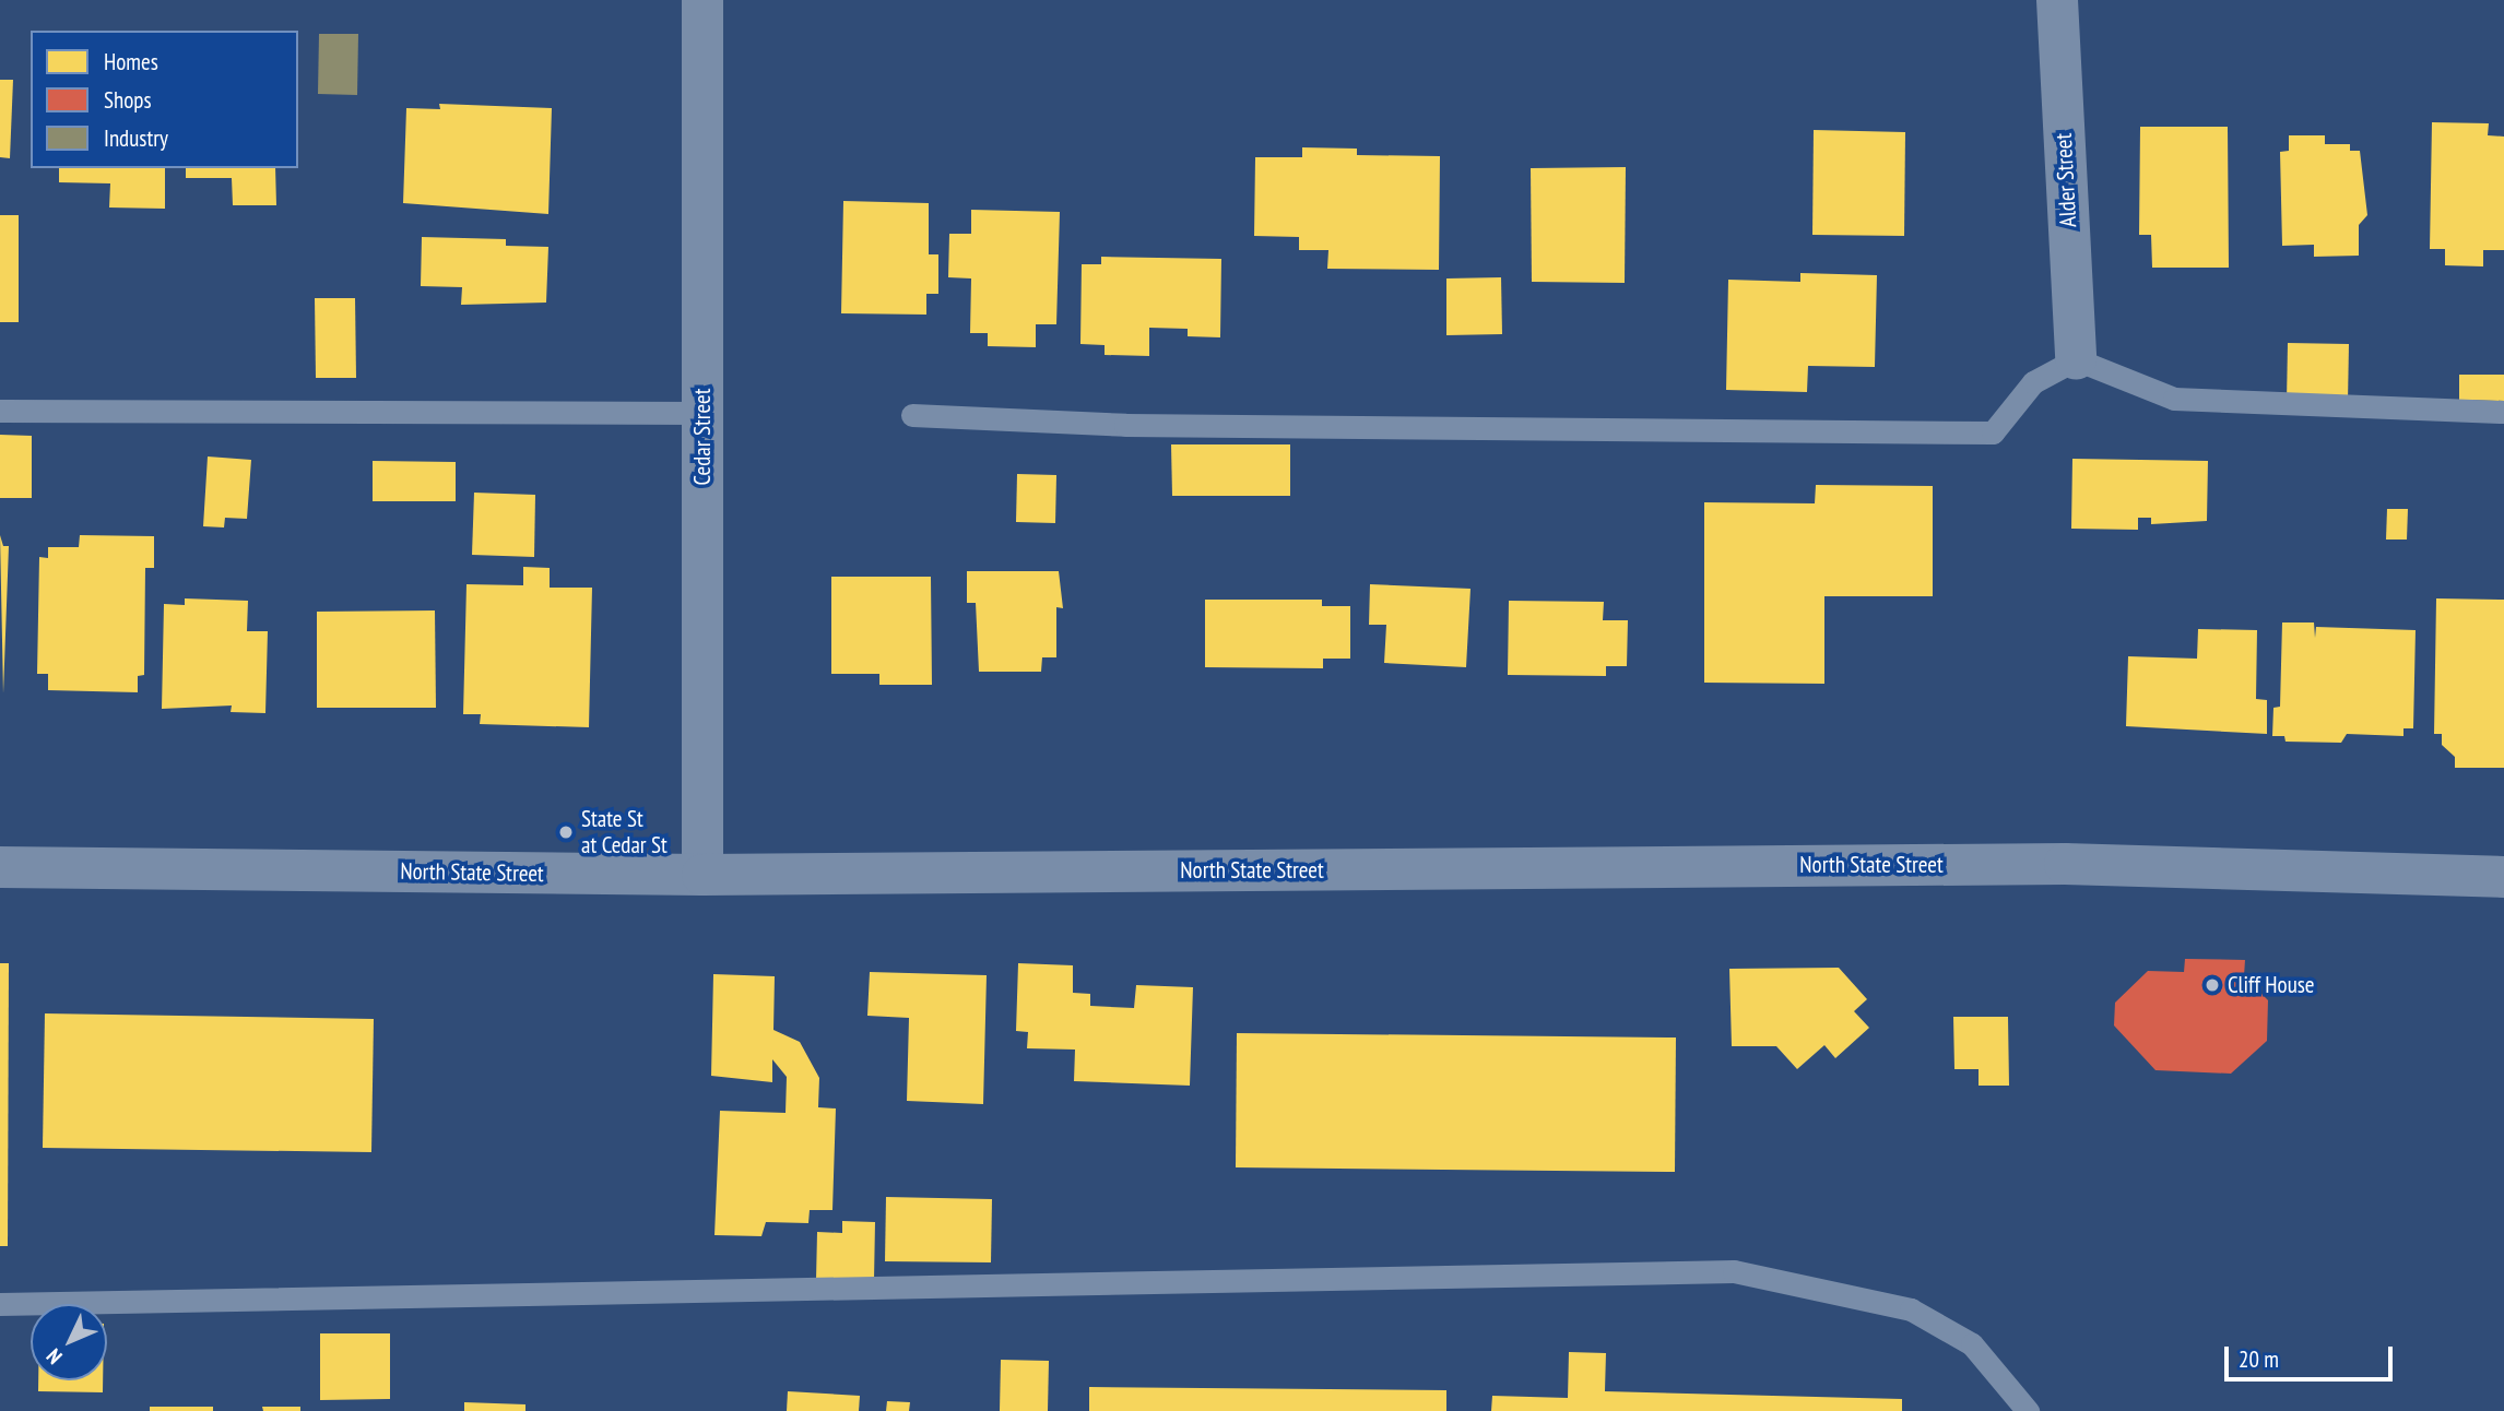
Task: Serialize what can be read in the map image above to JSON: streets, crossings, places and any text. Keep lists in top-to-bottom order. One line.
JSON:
{"streets":{"street":["Alder Street","Cedar Street","North State Street"]},"crossings":[["Cedar Street","North State Street"]],"places":["State St at Cedar St","Cliff House"],"legend":["Homes","Shops","Industry"],"scale_bar":"20 m","north":"bottom left"}
